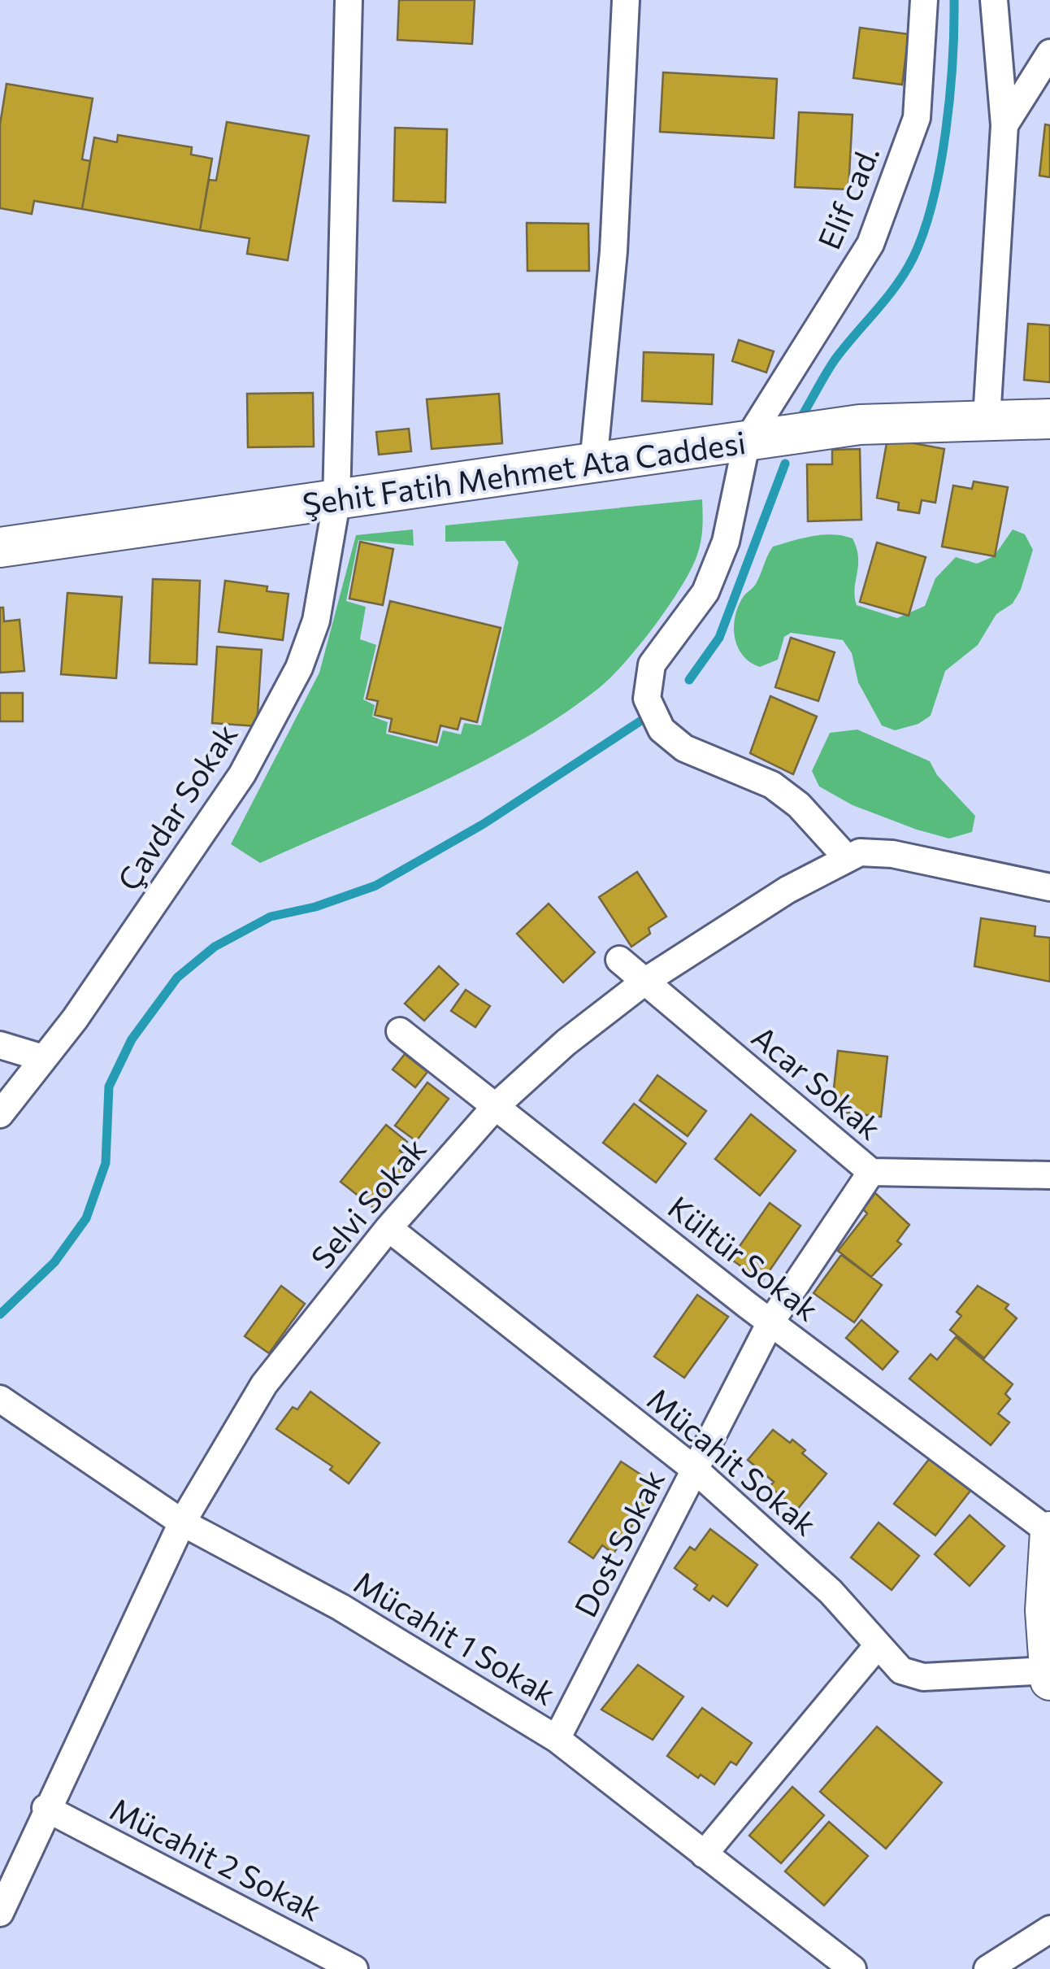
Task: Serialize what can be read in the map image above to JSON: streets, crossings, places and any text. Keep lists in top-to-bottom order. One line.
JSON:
{"streets":{"main road":["Şehit Fatih Mehmet Ata Caddesi"],"street":["Elif cad.","Çavdar Sokak","Acar Sokak","Selvi Sokak","Kültür Sokak","Mücahit Sokak","Dost Sokak","Mücahit 1 Sokak","Mücahit 2 Sokak"]},"crossings":[["Elif cad.","Şehit Fatih Mehmet Ata Caddesi"],["Elif cad.","Selvi Sokak"],["Şehit Fatih Mehmet Ata Caddesi","Çavdar Sokak"],["Acar Sokak","Selvi Sokak"],["Acar Sokak","Dost Sokak"],["Selvi Sokak","Kültür Sokak"],["Selvi Sokak","Mücahit Sokak"],["Selvi Sokak","Mücahit 1 Sokak"],["Selvi Sokak","Mücahit 2 Sokak"],["Kültür Sokak","Dost Sokak"],["Mücahit Sokak","Dost Sokak"],["Dost Sokak","Mücahit 1 Sokak"]]}
